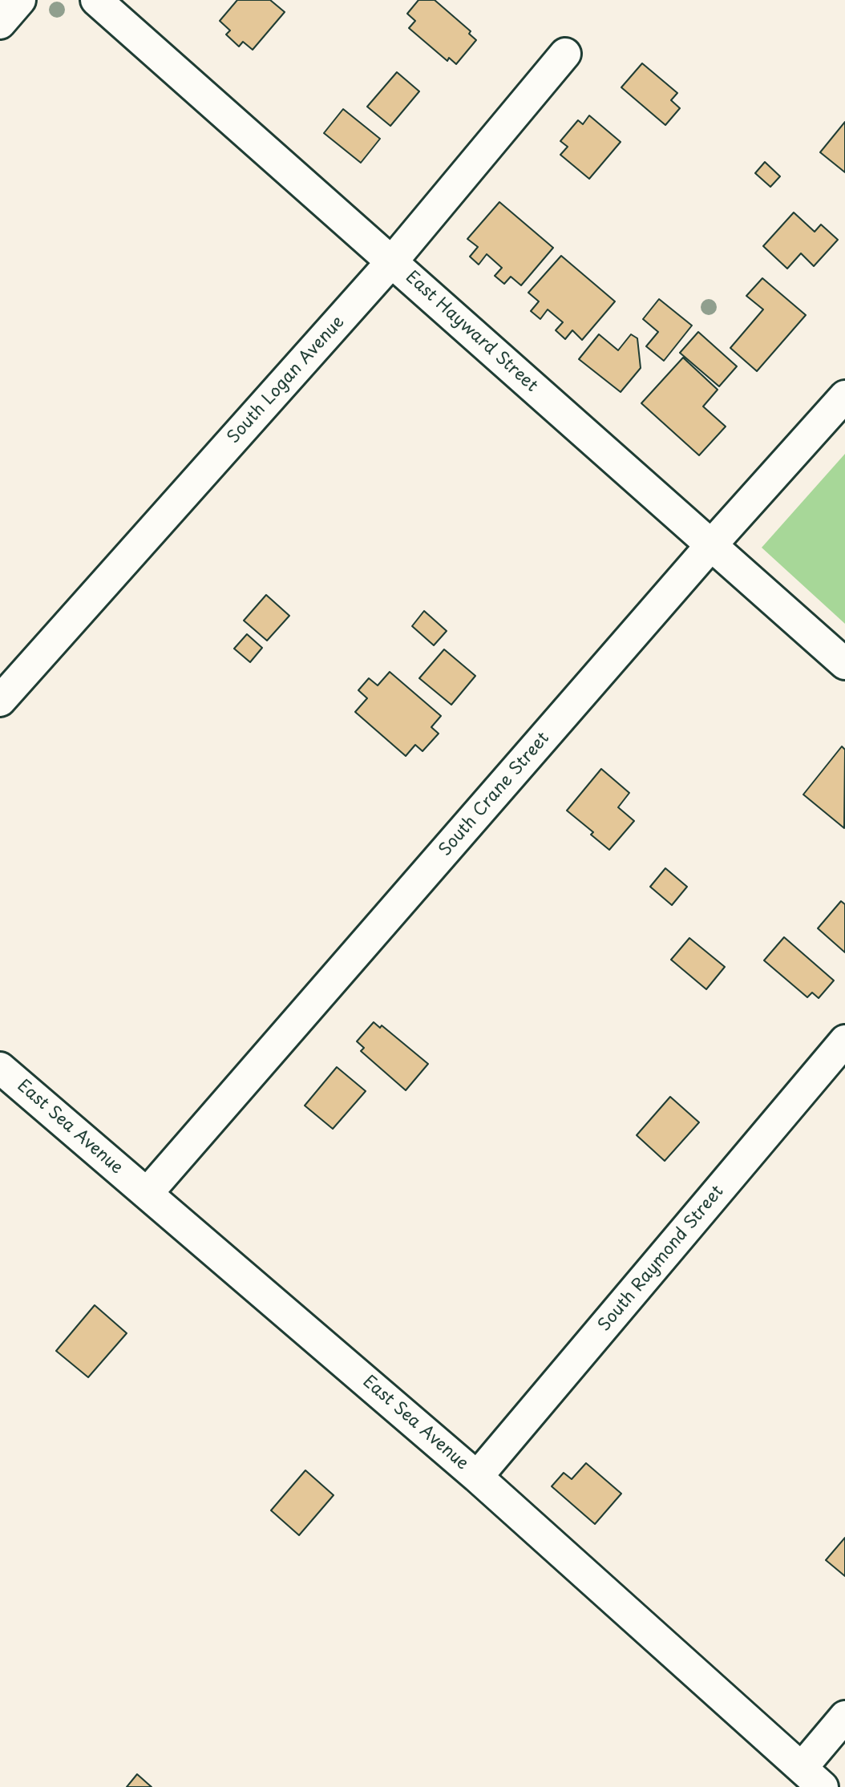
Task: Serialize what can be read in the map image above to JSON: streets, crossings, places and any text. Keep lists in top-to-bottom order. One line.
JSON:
{"streets":{"street":["East Hayward Street","South Logan Avenue","South Crane Street","East Sea Avenue","South Raymond Street"]},"crossings":[["East Hayward Street","South Logan Avenue"],["East Hayward Street","South Crane Street"],["South Crane Street","East Sea Avenue"],["East Sea Avenue","South Raymond Street"]]}
